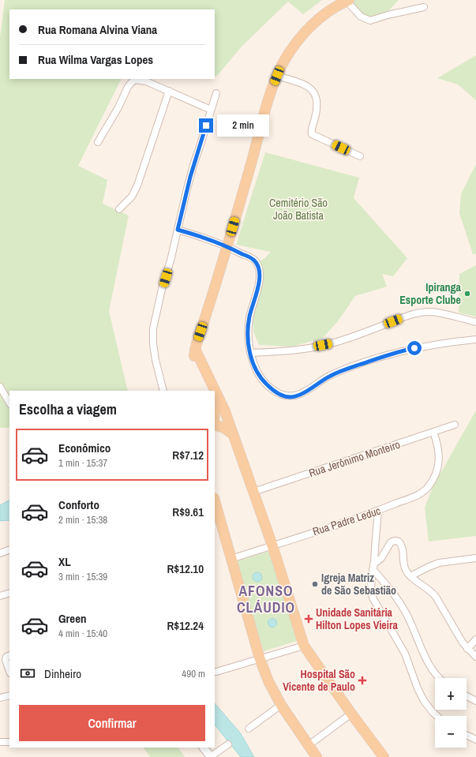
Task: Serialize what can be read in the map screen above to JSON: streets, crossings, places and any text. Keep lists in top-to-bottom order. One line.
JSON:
{"streets":{"street":["Rua Jerônimo Monteiro","Rua Padre Leduc"]},"crossings":[["Rua Jerônimo Monteiro","Rua Padre Leduc"]],"districts":["AFONSO CLÁUDIO"],"parks":["Cemitério São João Batista"],"places":{"other":["Ipiranga Esporte Clube","Igreja Matriz de São Sebastião"],"health":["Unidade Sanitária Hilton Lopes Vieira","Hospital São Vicente de Paulo"]},"page":{"banner":["Rua Romana Alvina Viana","Rua Wilma Vargas Lopes"],"bubble":"2 min","heading":"Escolha a viagem","list":[{"name":"Econômico","note":"1 min · 15:37","value":"R$7.12"},{"name":"Conforto","note":"2 min · 15:38","value":"R$9.61"},{"name":"XL","note":"3 min · 15:39","value":"R$12.10"},{"name":"Green","note":"4 min · 15:40","value":"R$12.24"}],"pay":["Dinheiro","490 m"],"map_buttons":["+","−"],"buttons":"Confirmar"}}
